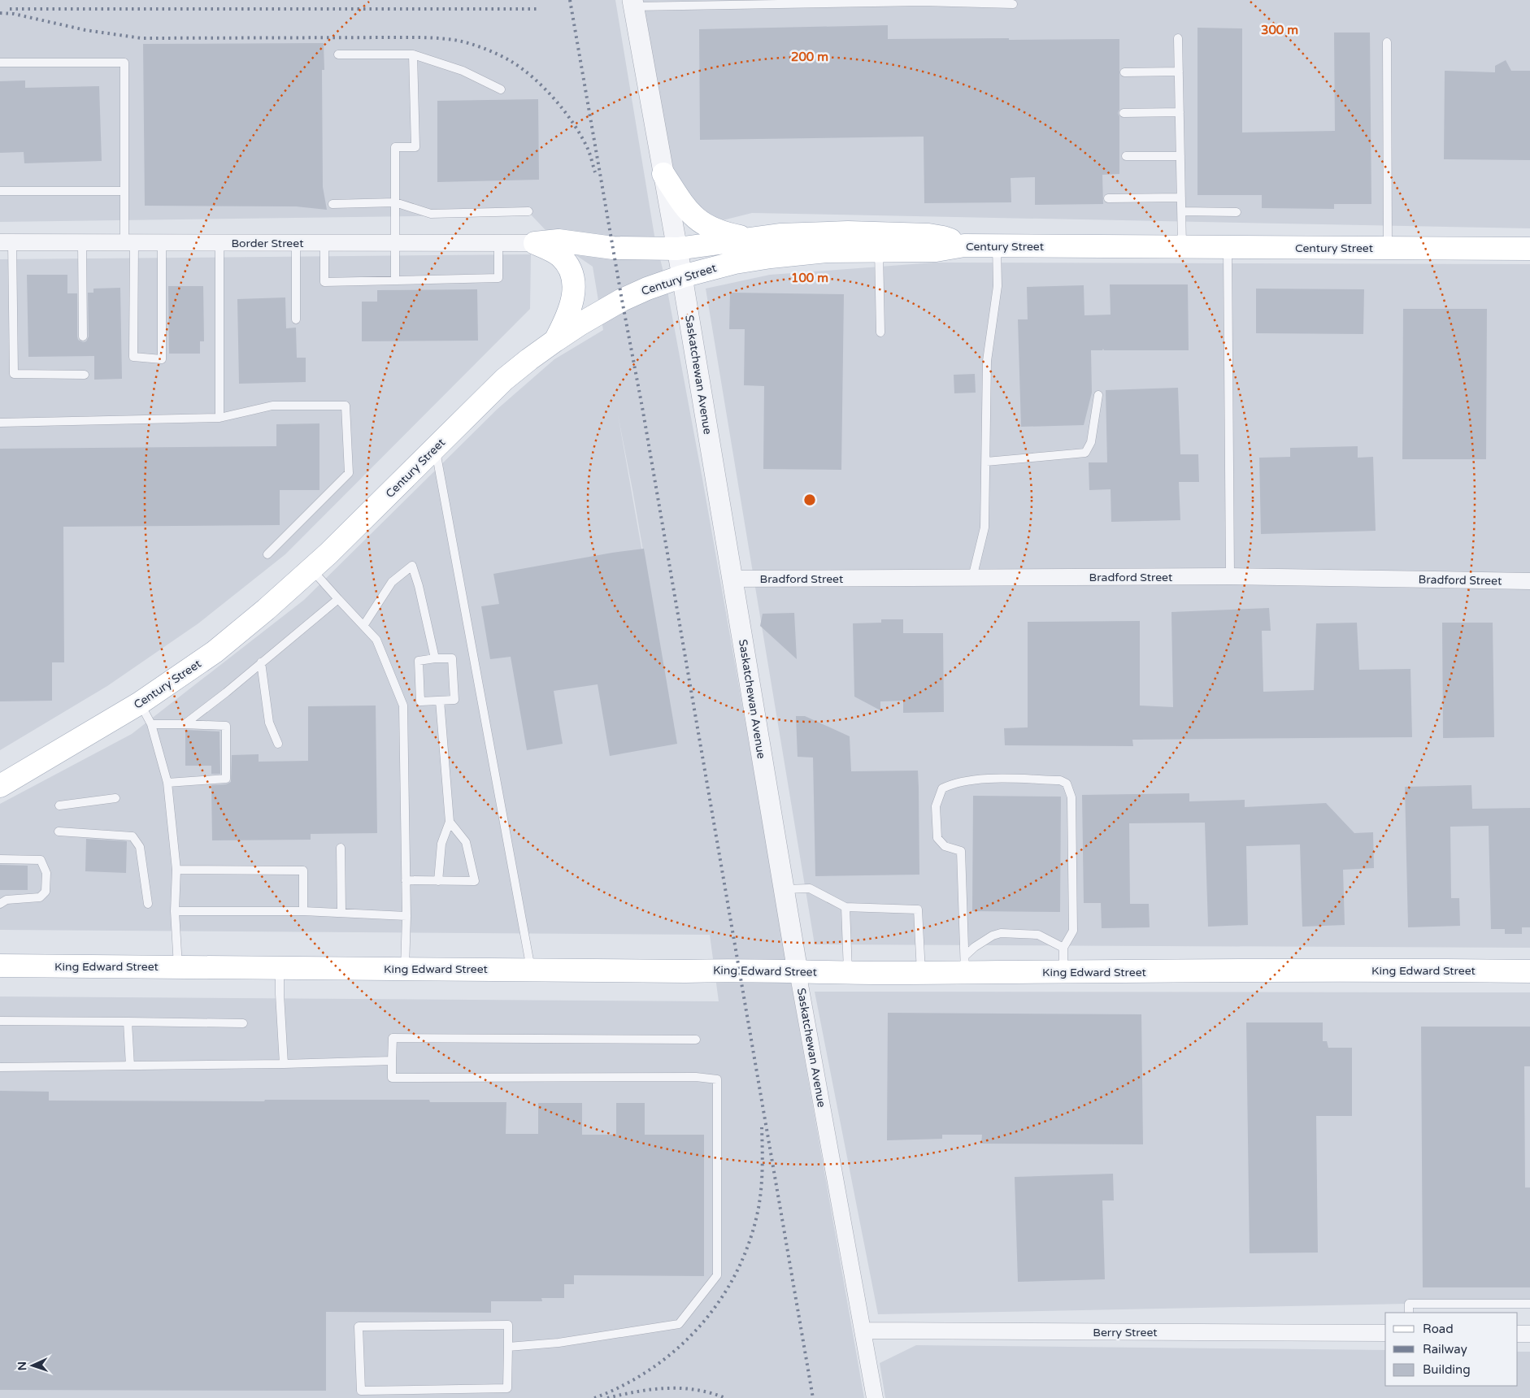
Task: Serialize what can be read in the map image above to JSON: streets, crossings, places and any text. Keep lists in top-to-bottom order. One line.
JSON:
{"streets":{"main road":["Century Street","King Edward Street"],"street":["Border Street","Saskatchewan Avenue","Bradford Street","Berry Street"]},"crossings":[["Century Street","Saskatchewan Avenue"],["Saskatchewan Avenue","Bradford Street"],["Saskatchewan Avenue","King Edward Street"],["Saskatchewan Avenue","Berry Street"]],"legend":["Road","Railway","Building"],"north":"left","rings":["300 m","200 m","100 m"]}
